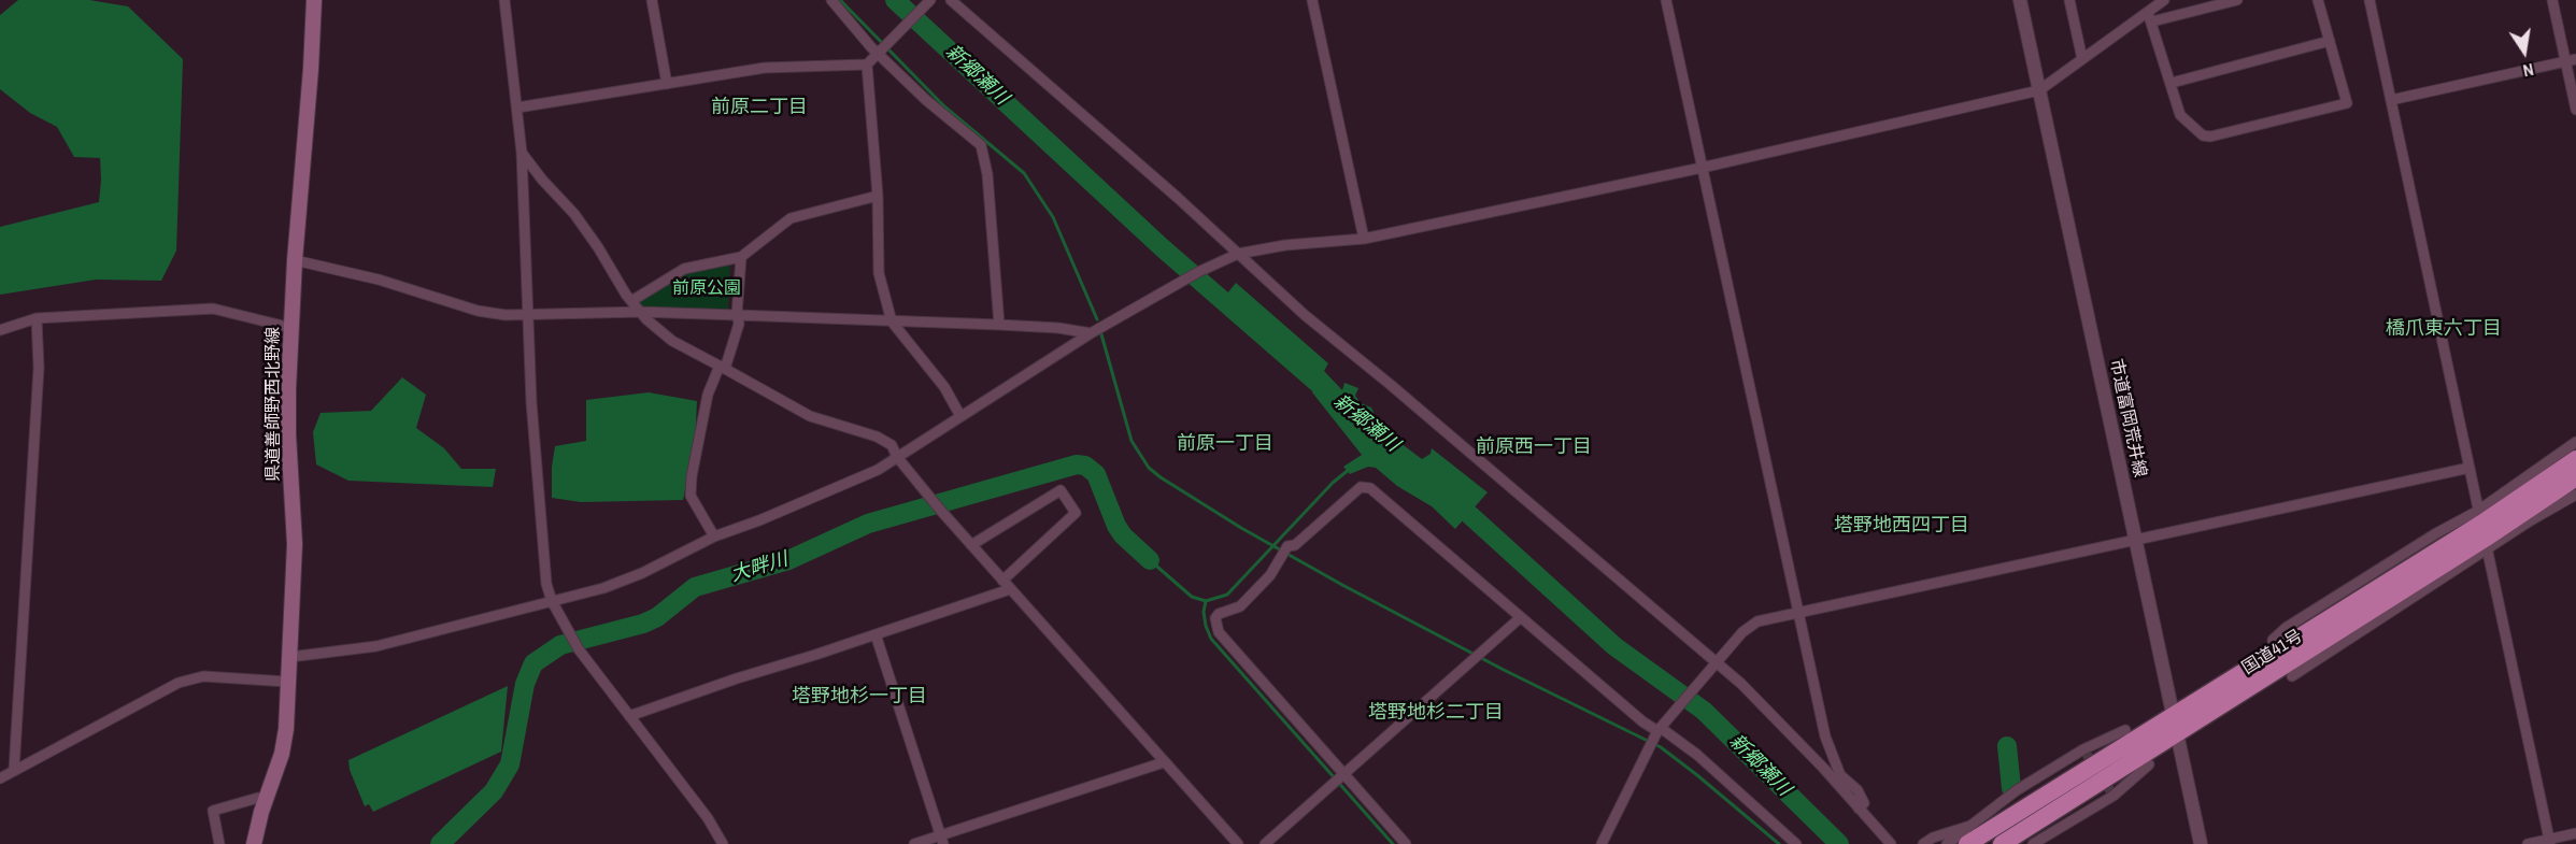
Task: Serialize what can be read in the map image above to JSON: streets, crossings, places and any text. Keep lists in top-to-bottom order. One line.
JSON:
{"streets":{"highway":["国道41号"],"main road":["県道善師野西北野線"],"street":["市道富岡荒井線"]},"crossings":[["市道富岡荒井線","国道41号"]],"districts":["前原二丁目","橋爪東六丁目","前原一丁目","前原西一丁目","塔野地西四丁目","塔野地杉一丁目","塔野地杉二丁目"],"water":["新郷瀬川","大畔川"],"parks":["前原公園"],"north":"bottom"}
